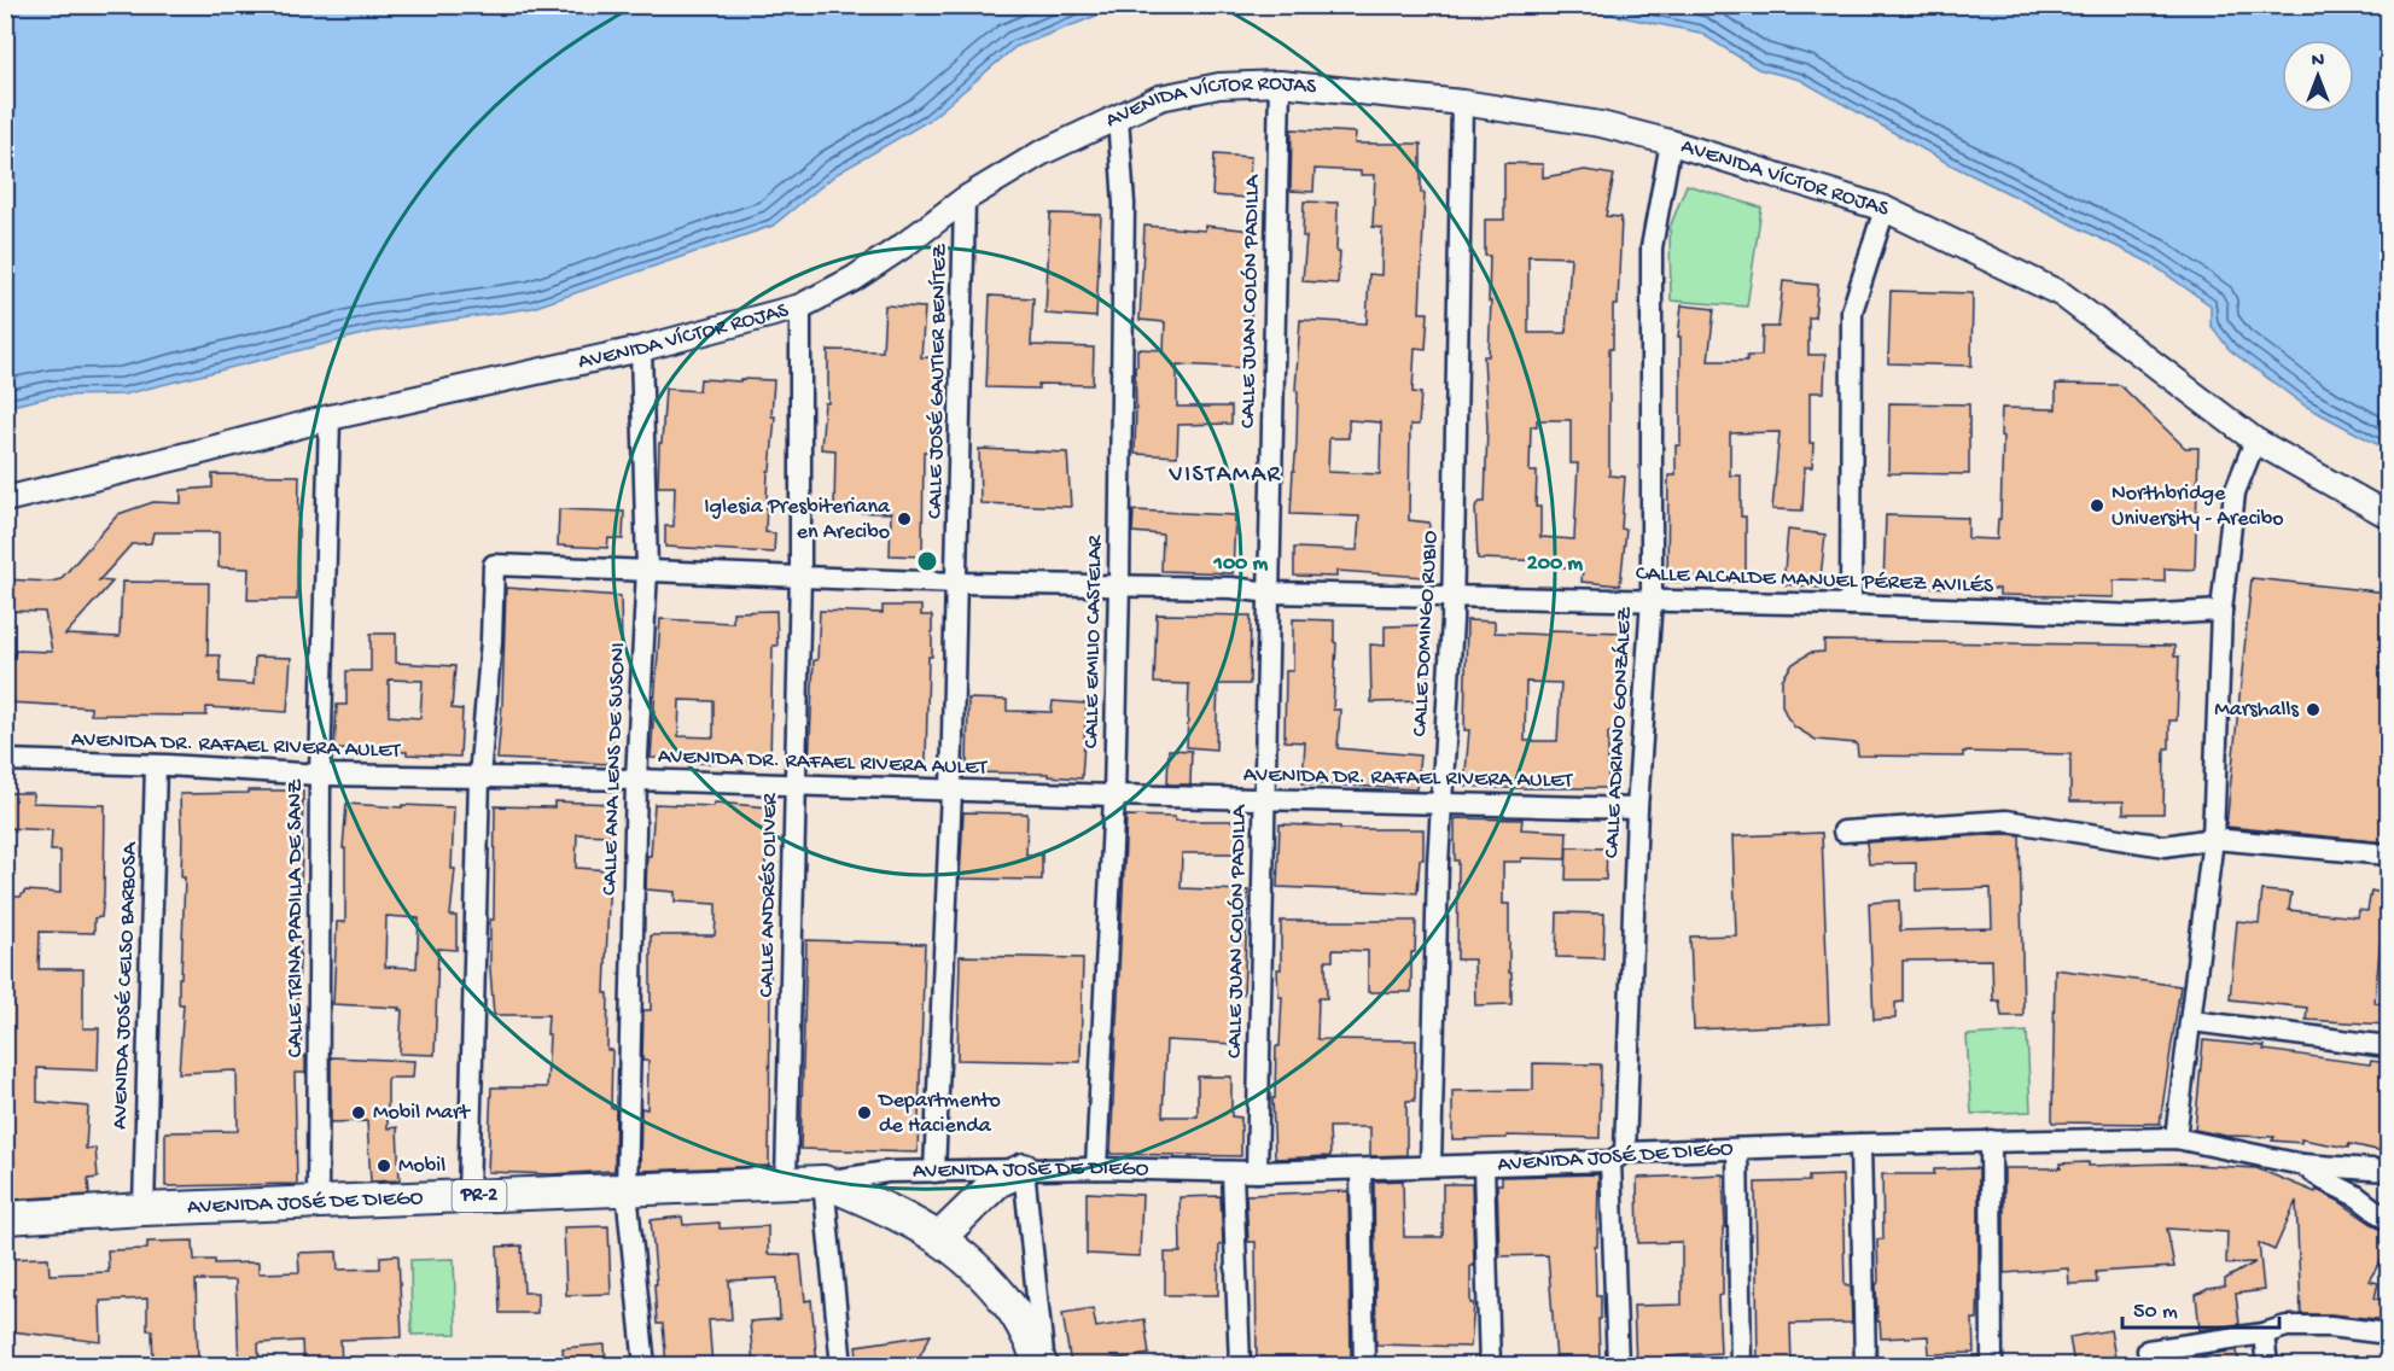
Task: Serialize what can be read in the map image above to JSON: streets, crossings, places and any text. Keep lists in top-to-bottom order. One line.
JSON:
{"streets":{"main road":["AVENIDA JOSÉ DE DIEGO","PR-2"],"street":["AVENIDA VÍCTOR ROJAS","CALLE JUAN COLÓN PADILLA","CALLE JOSÉ GAUTIER BENÍTEZ","CALLE ALCALDE MANUEL PÉREZ AVILÉS","CALLE DOMINGO RUBIO","CALLE EMILIO CASTELAR","CALLE ADRIANO GONZÁLEZ","AVENIDA DR. RAFAEL RIVERA AULET","CALLE ANA LENS DE SUSONI","CALLE ANDRÉS OLIVER","CALLE TRINA PADILLA DE SANZ","AVENIDA JOSÉ CELSO BARBOSA"]},"crossings":[["AVENIDA VÍCTOR ROJAS","CALLE JUAN COLÓN PADILLA"],["AVENIDA VÍCTOR ROJAS","CALLE JOSÉ GAUTIER BENÍTEZ"],["AVENIDA VÍCTOR ROJAS","CALLE DOMINGO RUBIO"],["AVENIDA VÍCTOR ROJAS","CALLE EMILIO CASTELAR"],["AVENIDA VÍCTOR ROJAS","CALLE ADRIANO GONZÁLEZ"],["AVENIDA VÍCTOR ROJAS","CALLE ANA LENS DE SUSONI"],["AVENIDA VÍCTOR ROJAS","CALLE ANDRÉS OLIVER"],["AVENIDA VÍCTOR ROJAS","CALLE TRINA PADILLA DE SANZ"],["CALLE JUAN COLÓN PADILLA","CALLE ALCALDE MANUEL PÉREZ AVILÉS"],["CALLE JUAN COLÓN PADILLA","AVENIDA DR. RAFAEL RIVERA AULET"],["CALLE JUAN COLÓN PADILLA","AVENIDA JOSÉ DE DIEGO"],["CALLE JOSÉ GAUTIER BENÍTEZ","CALLE ALCALDE MANUEL PÉREZ AVILÉS"],["CALLE JOSÉ GAUTIER BENÍTEZ","AVENIDA DR. RAFAEL RIVERA AULET"],["CALLE JOSÉ GAUTIER BENÍTEZ","AVENIDA JOSÉ DE DIEGO"],["CALLE ALCALDE MANUEL PÉREZ AVILÉS","CALLE DOMINGO RUBIO"],["CALLE ALCALDE MANUEL PÉREZ AVILÉS","CALLE EMILIO CASTELAR"],["CALLE ALCALDE MANUEL PÉREZ AVILÉS","CALLE ADRIANO GONZÁLEZ"],["CALLE ALCALDE MANUEL PÉREZ AVILÉS","AVENIDA DR. RAFAEL RIVERA AULET"],["CALLE ALCALDE MANUEL PÉREZ AVILÉS","CALLE ANA LENS DE SUSONI"],["CALLE ALCALDE MANUEL PÉREZ AVILÉS","CALLE ANDRÉS OLIVER"],["CALLE DOMINGO RUBIO","AVENIDA DR. RAFAEL RIVERA AULET"],["CALLE DOMINGO RUBIO","AVENIDA JOSÉ DE DIEGO"],["CALLE EMILIO CASTELAR","AVENIDA DR. RAFAEL RIVERA AULET"],["CALLE EMILIO CASTELAR","AVENIDA JOSÉ DE DIEGO"],["CALLE ADRIANO GONZÁLEZ","AVENIDA DR. RAFAEL RIVERA AULET"],["CALLE ADRIANO GONZÁLEZ","AVENIDA JOSÉ DE DIEGO"],["AVENIDA DR. RAFAEL RIVERA AULET","CALLE ANA LENS DE SUSONI"],["AVENIDA DR. RAFAEL RIVERA AULET","CALLE ANDRÉS OLIVER"],["AVENIDA DR. RAFAEL RIVERA AULET","CALLE TRINA PADILLA DE SANZ"],["AVENIDA DR. RAFAEL RIVERA AULET","AVENIDA JOSÉ CELSO BARBOSA"],["CALLE ANA LENS DE SUSONI","AVENIDA JOSÉ DE DIEGO"],["CALLE ANDRÉS OLIVER","AVENIDA JOSÉ DE DIEGO"],["CALLE TRINA PADILLA DE SANZ","AVENIDA JOSÉ DE DIEGO"],["AVENIDA JOSÉ CELSO BARBOSA","AVENIDA JOSÉ DE DIEGO"],["AVENIDA JOSÉ DE DIEGO","PR-2"]],"districts":["VISTAMAR"],"places":["Northbridge University - Arecibo","Iglesia Presbiteriana en Arecibo","Marshalls","Mobil Mart","Departmento de Hacienda","Mobil"],"scale_bar":"50 m","north":"top","rings":["100 m","200 m"]}
